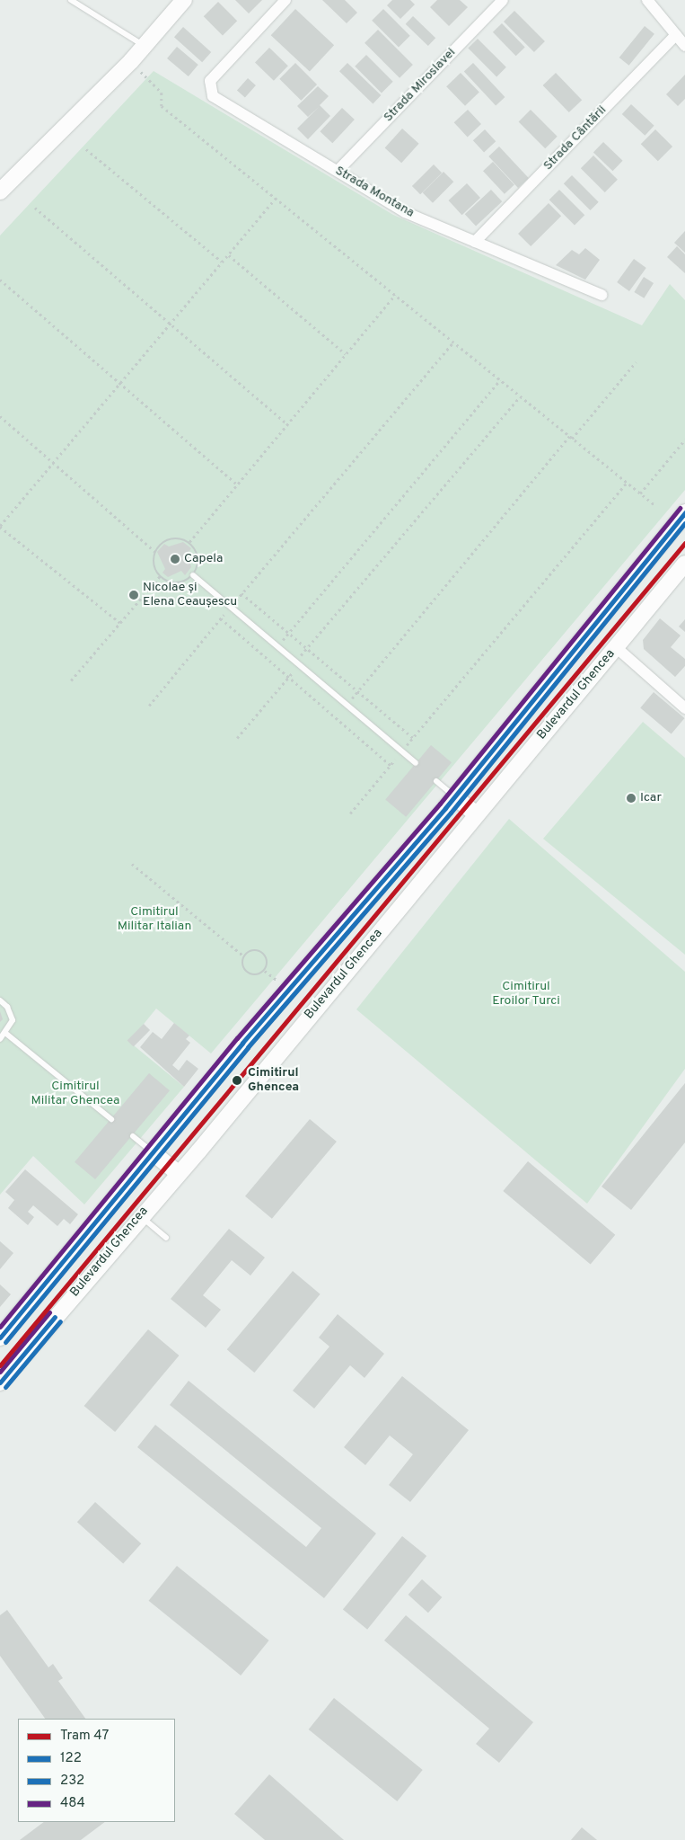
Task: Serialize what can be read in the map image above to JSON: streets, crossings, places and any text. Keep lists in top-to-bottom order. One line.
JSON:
{"streets":{"main road":["Bulevardul Ghencea"],"street":["Strada Miroslavei","Strada Cântării","Strada Montana"]},"crossings":[["Strada Miroslavei","Strada Montana"],["Strada Cântării","Strada Montana"]],"parks":["Cimitirul Militar Italian","Cimitirul Eroilor Turci","Cimitirul Militar Ghencea"],"places":["Capela","Nicolae și Elena Ceaușescu","Icar","Cimitirul Ghencea"],"lines":["transit line 484","transit line 122","transit line 232","tram line 47"],"legend":["Tram 47","122","232","484"]}
